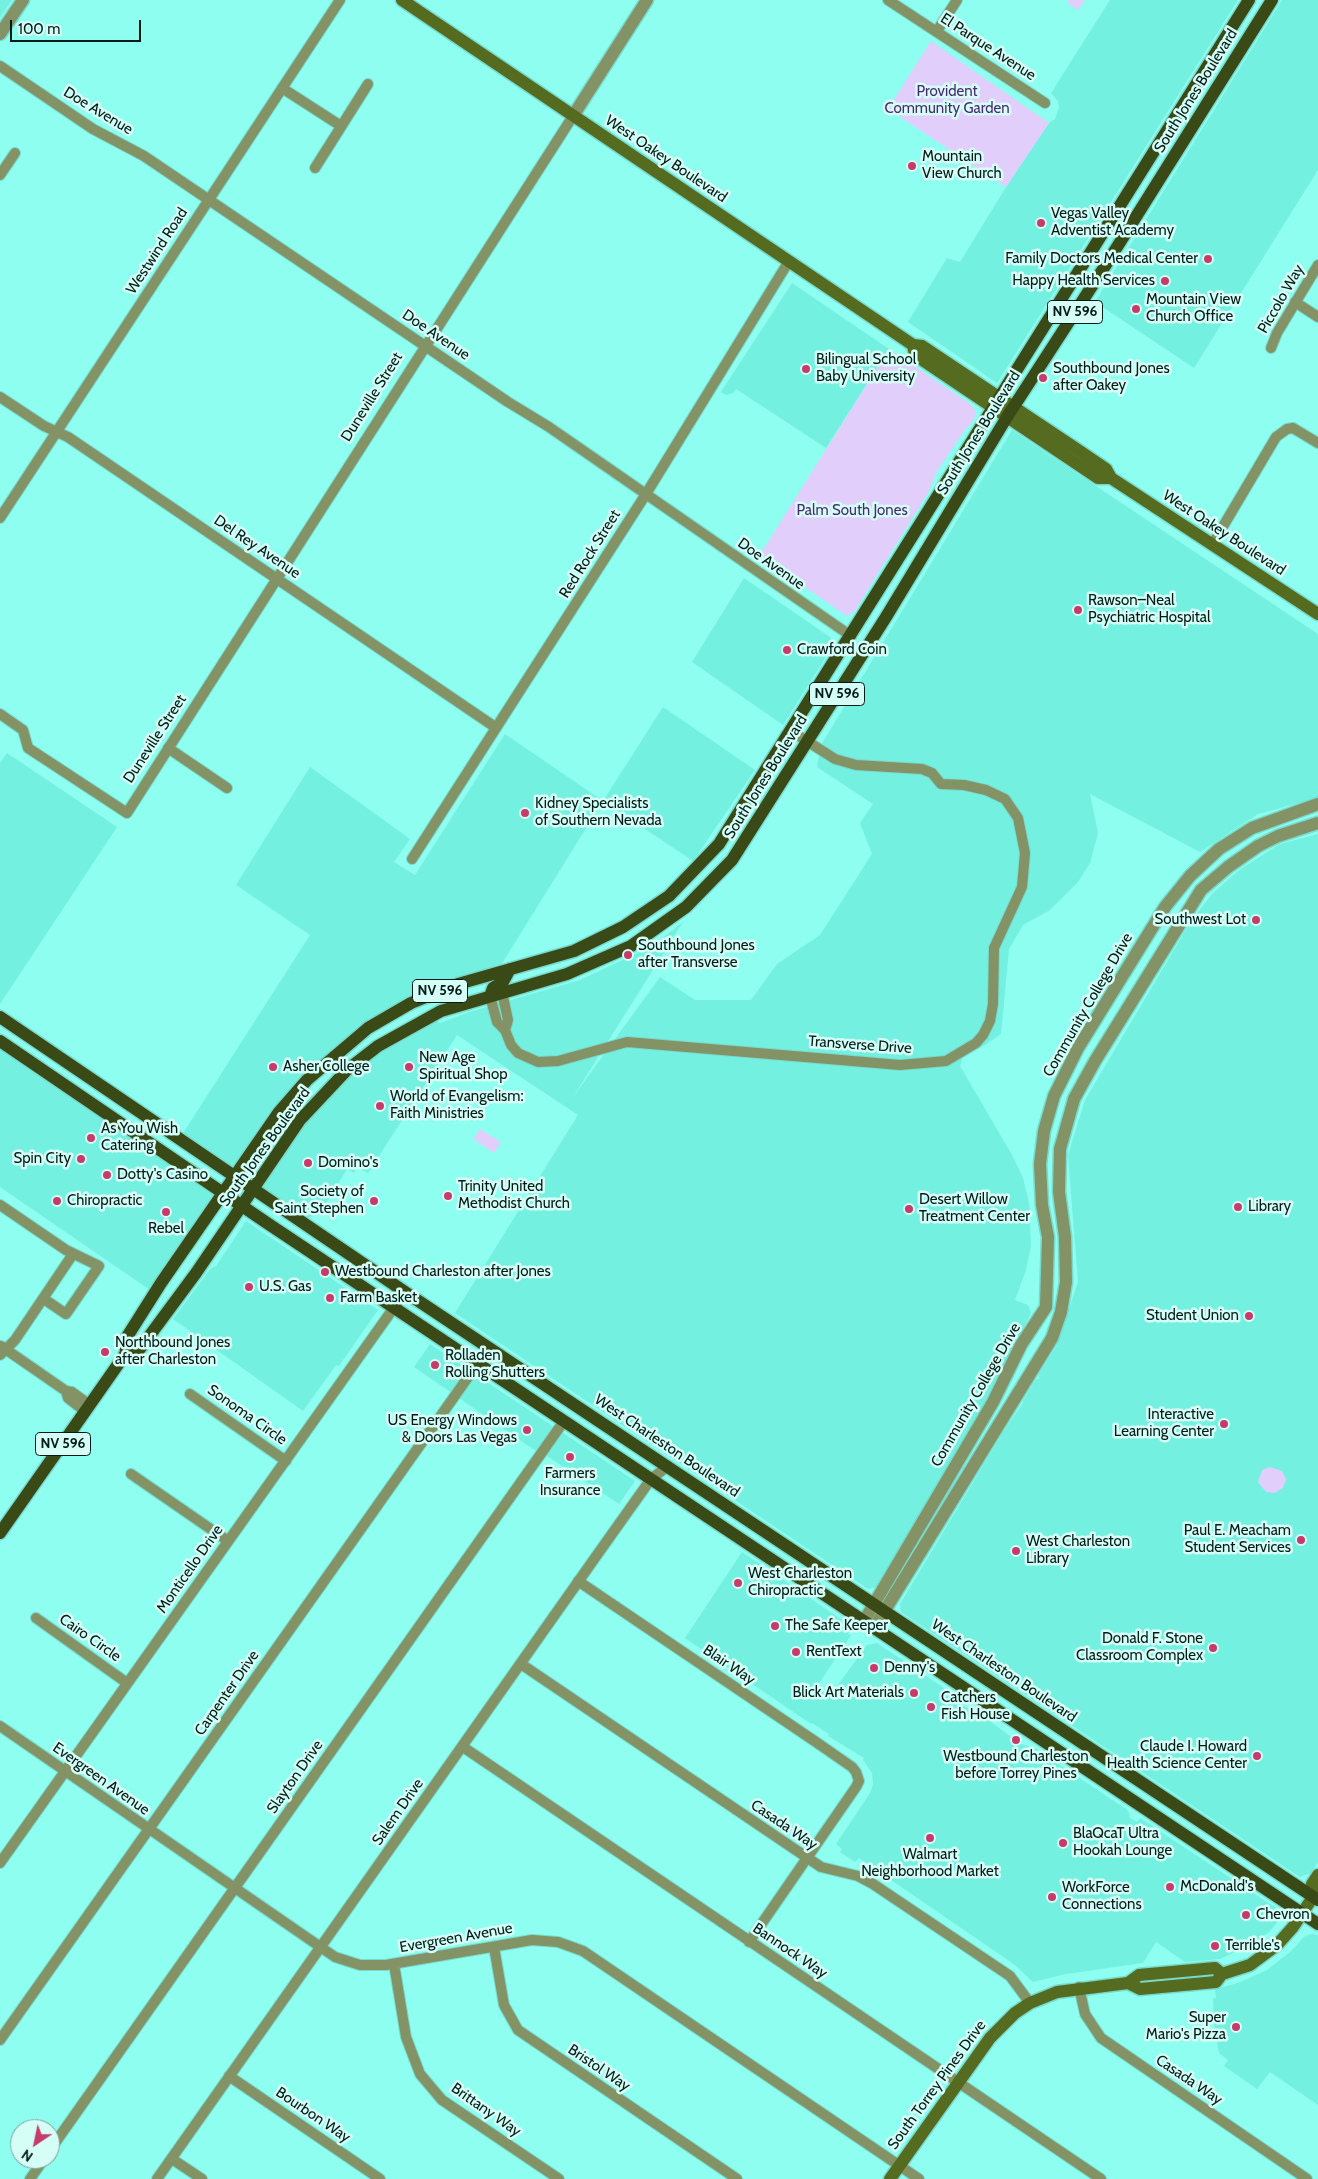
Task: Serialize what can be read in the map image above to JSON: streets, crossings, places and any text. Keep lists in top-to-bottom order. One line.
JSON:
{"streets":{"main road":["South Jones Boulevard","West Oakey Boulevard","NV 596","West Charleston Boulevard","South Torrey Pines Drive"],"street":["El Parque Avenue","Doe Avenue","Westwind Road","Piccolo Way","Duneville Street","Del Rey Avenue","Red Rock Street","Community College Drive","Transverse Drive","Sonoma Circle","Monticello Drive","Cairo Circle","Blair Way","Carpenter Drive","Slayton Drive","Evergreen Avenue","Salem Drive","Casada Way","Bannock Way","Bristol Way","Brittany Way","Bourbon Way"]},"crossings":[["South Jones Boulevard","Doe Avenue"],["South Jones Boulevard","West Oakey Boulevard"],["South Jones Boulevard","Transverse Drive"],["South Jones Boulevard","West Charleston Boulevard"],["Doe Avenue","Westwind Road"],["Doe Avenue","Duneville Street"],["Doe Avenue","Red Rock Street"],["West Oakey Boulevard","Duneville Street"],["West Oakey Boulevard","Red Rock Street"],["Westwind Road","Del Rey Avenue"],["Duneville Street","Del Rey Avenue"],["Del Rey Avenue","Red Rock Street"],["Community College Drive","West Charleston Boulevard"],["Sonoma Circle","Monticello Drive"],["West Charleston Boulevard","Monticello Drive"],["West Charleston Boulevard","Salem Drive"],["West Charleston Boulevard","South Torrey Pines Drive"],["Monticello Drive","Cairo Circle"],["Monticello Drive","Evergreen Avenue"],["Blair Way","Salem Drive"],["Blair Way","Casada Way"],["Carpenter Drive","Evergreen Avenue"],["Slayton Drive","Evergreen Avenue"],["Evergreen Avenue","Salem Drive"],["Evergreen Avenue","Bristol Way"],["Evergreen Avenue","South Torrey Pines Drive"],["Evergreen Avenue","Brittany Way"],["Salem Drive","Casada Way"],["Salem Drive","Bannock Way"],["Salem Drive","Bourbon Way"],["Casada Way","South Torrey Pines Drive"],["Bannock Way","South Torrey Pines Drive"]],"parks":["Provident Community Garden","Palm South Jones"],"places":["Mountain View Church","Vegas Valley Adventist Academy","Family Doctors Medical Center","Happy Health Services","Mountain View Church Office","Bilingual School Baby University","Southbound Jones after Oakey","Rawson–Neal Psychiatric Hospital","Crawford Coin","Kidney Specialists of Southern Nevada","Southwest Lot","Southbound Jones after Transverse","Asher College","New Age Spiritual Shop","World of Evangelism: Faith Ministries","As You Wish Catering","Spin City","Domino's","Dotty's Casino","Trinity United Methodist Church","Chiropractic","Society of Saint Stephen","Library","Desert Willow Treatment Center","Rebel","Westbound Charleston after Jones","U.S. Gas","Farm Basket","Student Union","Northbound Jones after Charleston","Rolladen Rolling Shutters","Interactive Learning Center","US Energy Windows & Doors Las Vegas","Farmers Insurance","Paul E. Meacham Student Services","West Charleston Library","West Charleston Chiropractic","The Safe Keeper","Donald F. Stone Classroom Complex","RentText","Denny's","Blick Art Materials","Catchers Fish House","Westbound Charleston before Torrey Pines","Claude I. Howard Health Science Center","Walmart Neighborhood Market","BlaQcaT Ultra Hookah Lounge","McDonald's","WorkForce Connections","Chevron","Terrible's","Super Mario's Pizza"],"scale_bar":"100 m","north":"bottom left"}
